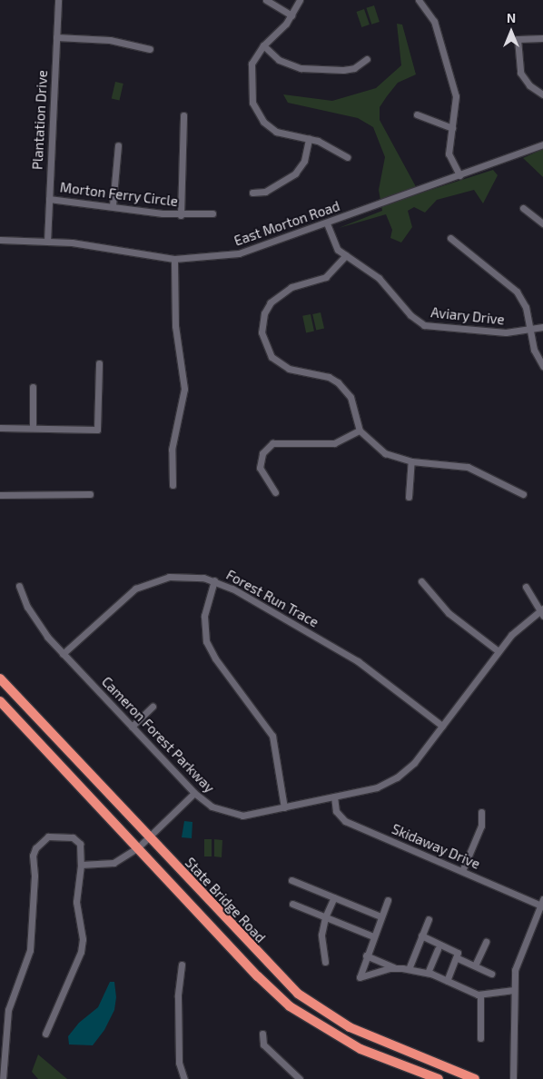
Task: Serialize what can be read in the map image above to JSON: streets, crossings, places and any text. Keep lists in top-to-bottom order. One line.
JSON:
{"streets":{"highway":["State Bridge Road"],"street":["Plantation Drive","Morton Ferry Circle","East Morton Road","Aviary Drive","Forest Run Trace","Cameron Forest Parkway","Skidaway Drive"]},"crossings":[["Plantation Drive","Morton Ferry Circle"],["Plantation Drive","East Morton Road"],["East Morton Road","Aviary Drive"],["Forest Run Trace","Cameron Forest Parkway"],["Cameron Forest Parkway","Skidaway Drive"]],"north":"top"}
